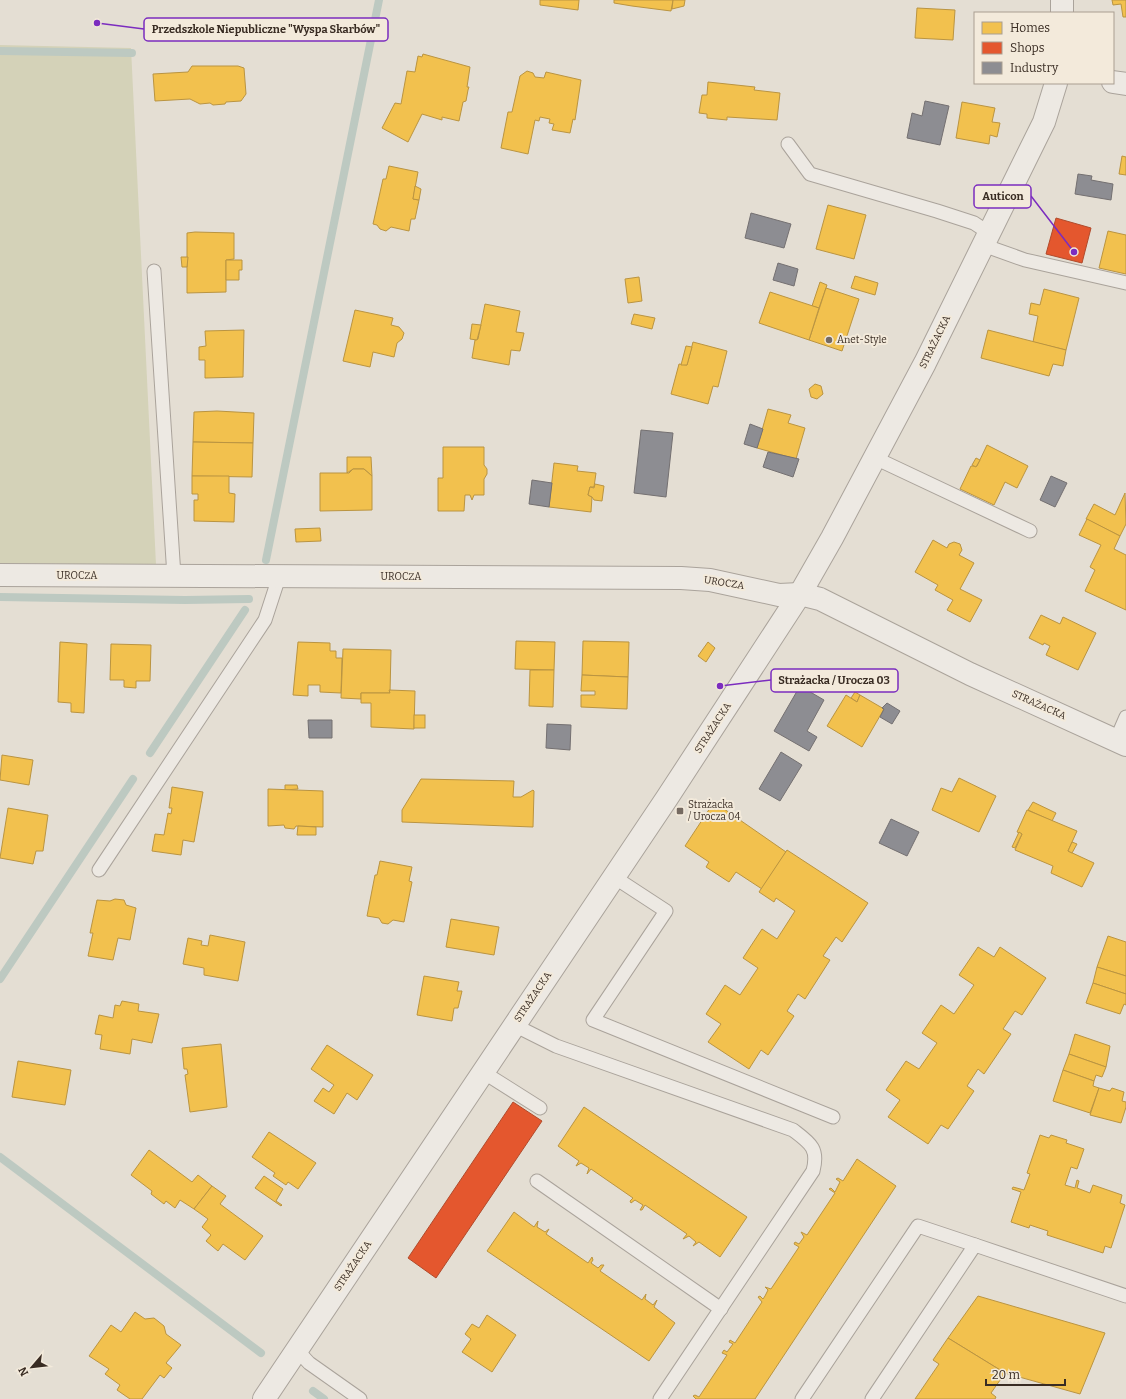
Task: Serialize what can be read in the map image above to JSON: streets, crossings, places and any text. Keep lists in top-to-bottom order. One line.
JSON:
{"streets":{"street":["STRAŻACKA","UROCZA"]},"crossings":[["STRAŻACKA","UROCZA"]],"places":{"other":["Przedszkole Niepubliczne \"Wyspa Skarbów\"","Auticon","Anet-Style","Strażacka / Urocza 03"],"transit":["Strażacka / Urocza 04"]},"legend":["Homes","Shops","Industry"],"scale_bar":"20 m","north":"bottom left"}
